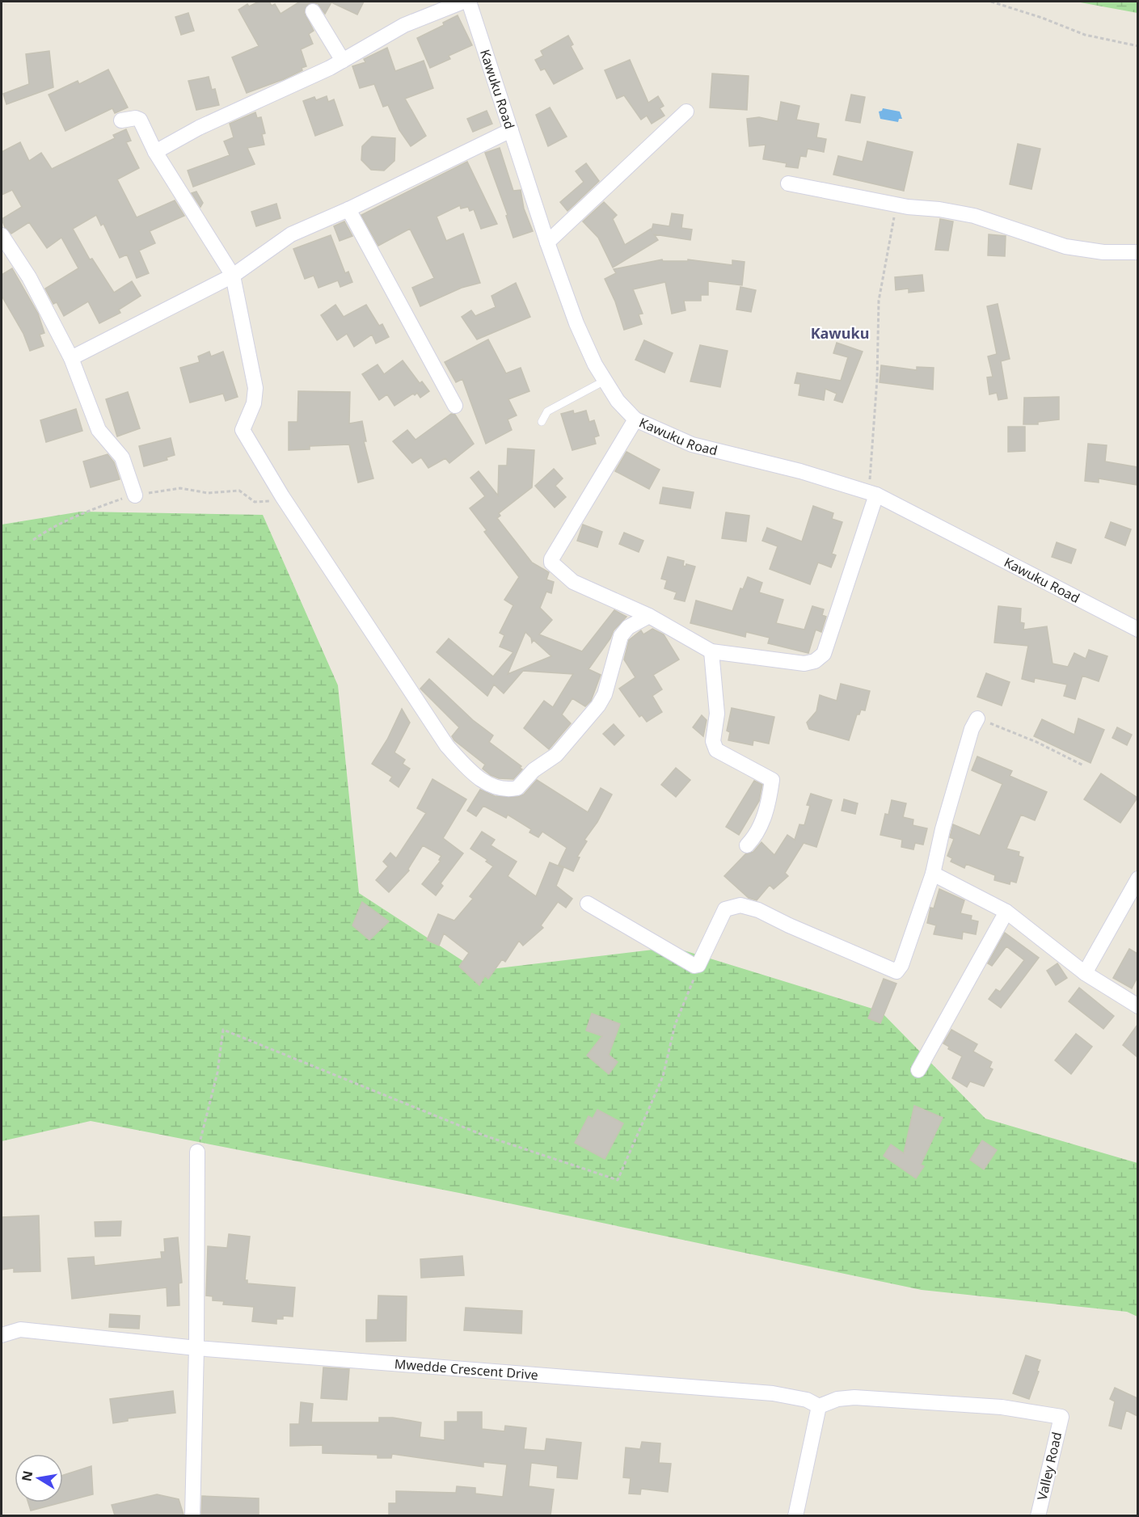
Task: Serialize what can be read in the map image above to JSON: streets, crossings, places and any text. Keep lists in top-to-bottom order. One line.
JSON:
{"streets":{"street":["Kawuku Road","Mwedde Crescent Drive","Valley Road"]},"crossings":[["Mwedde Crescent Drive","Valley Road"]],"districts":["Kawuku"],"north":"left"}
